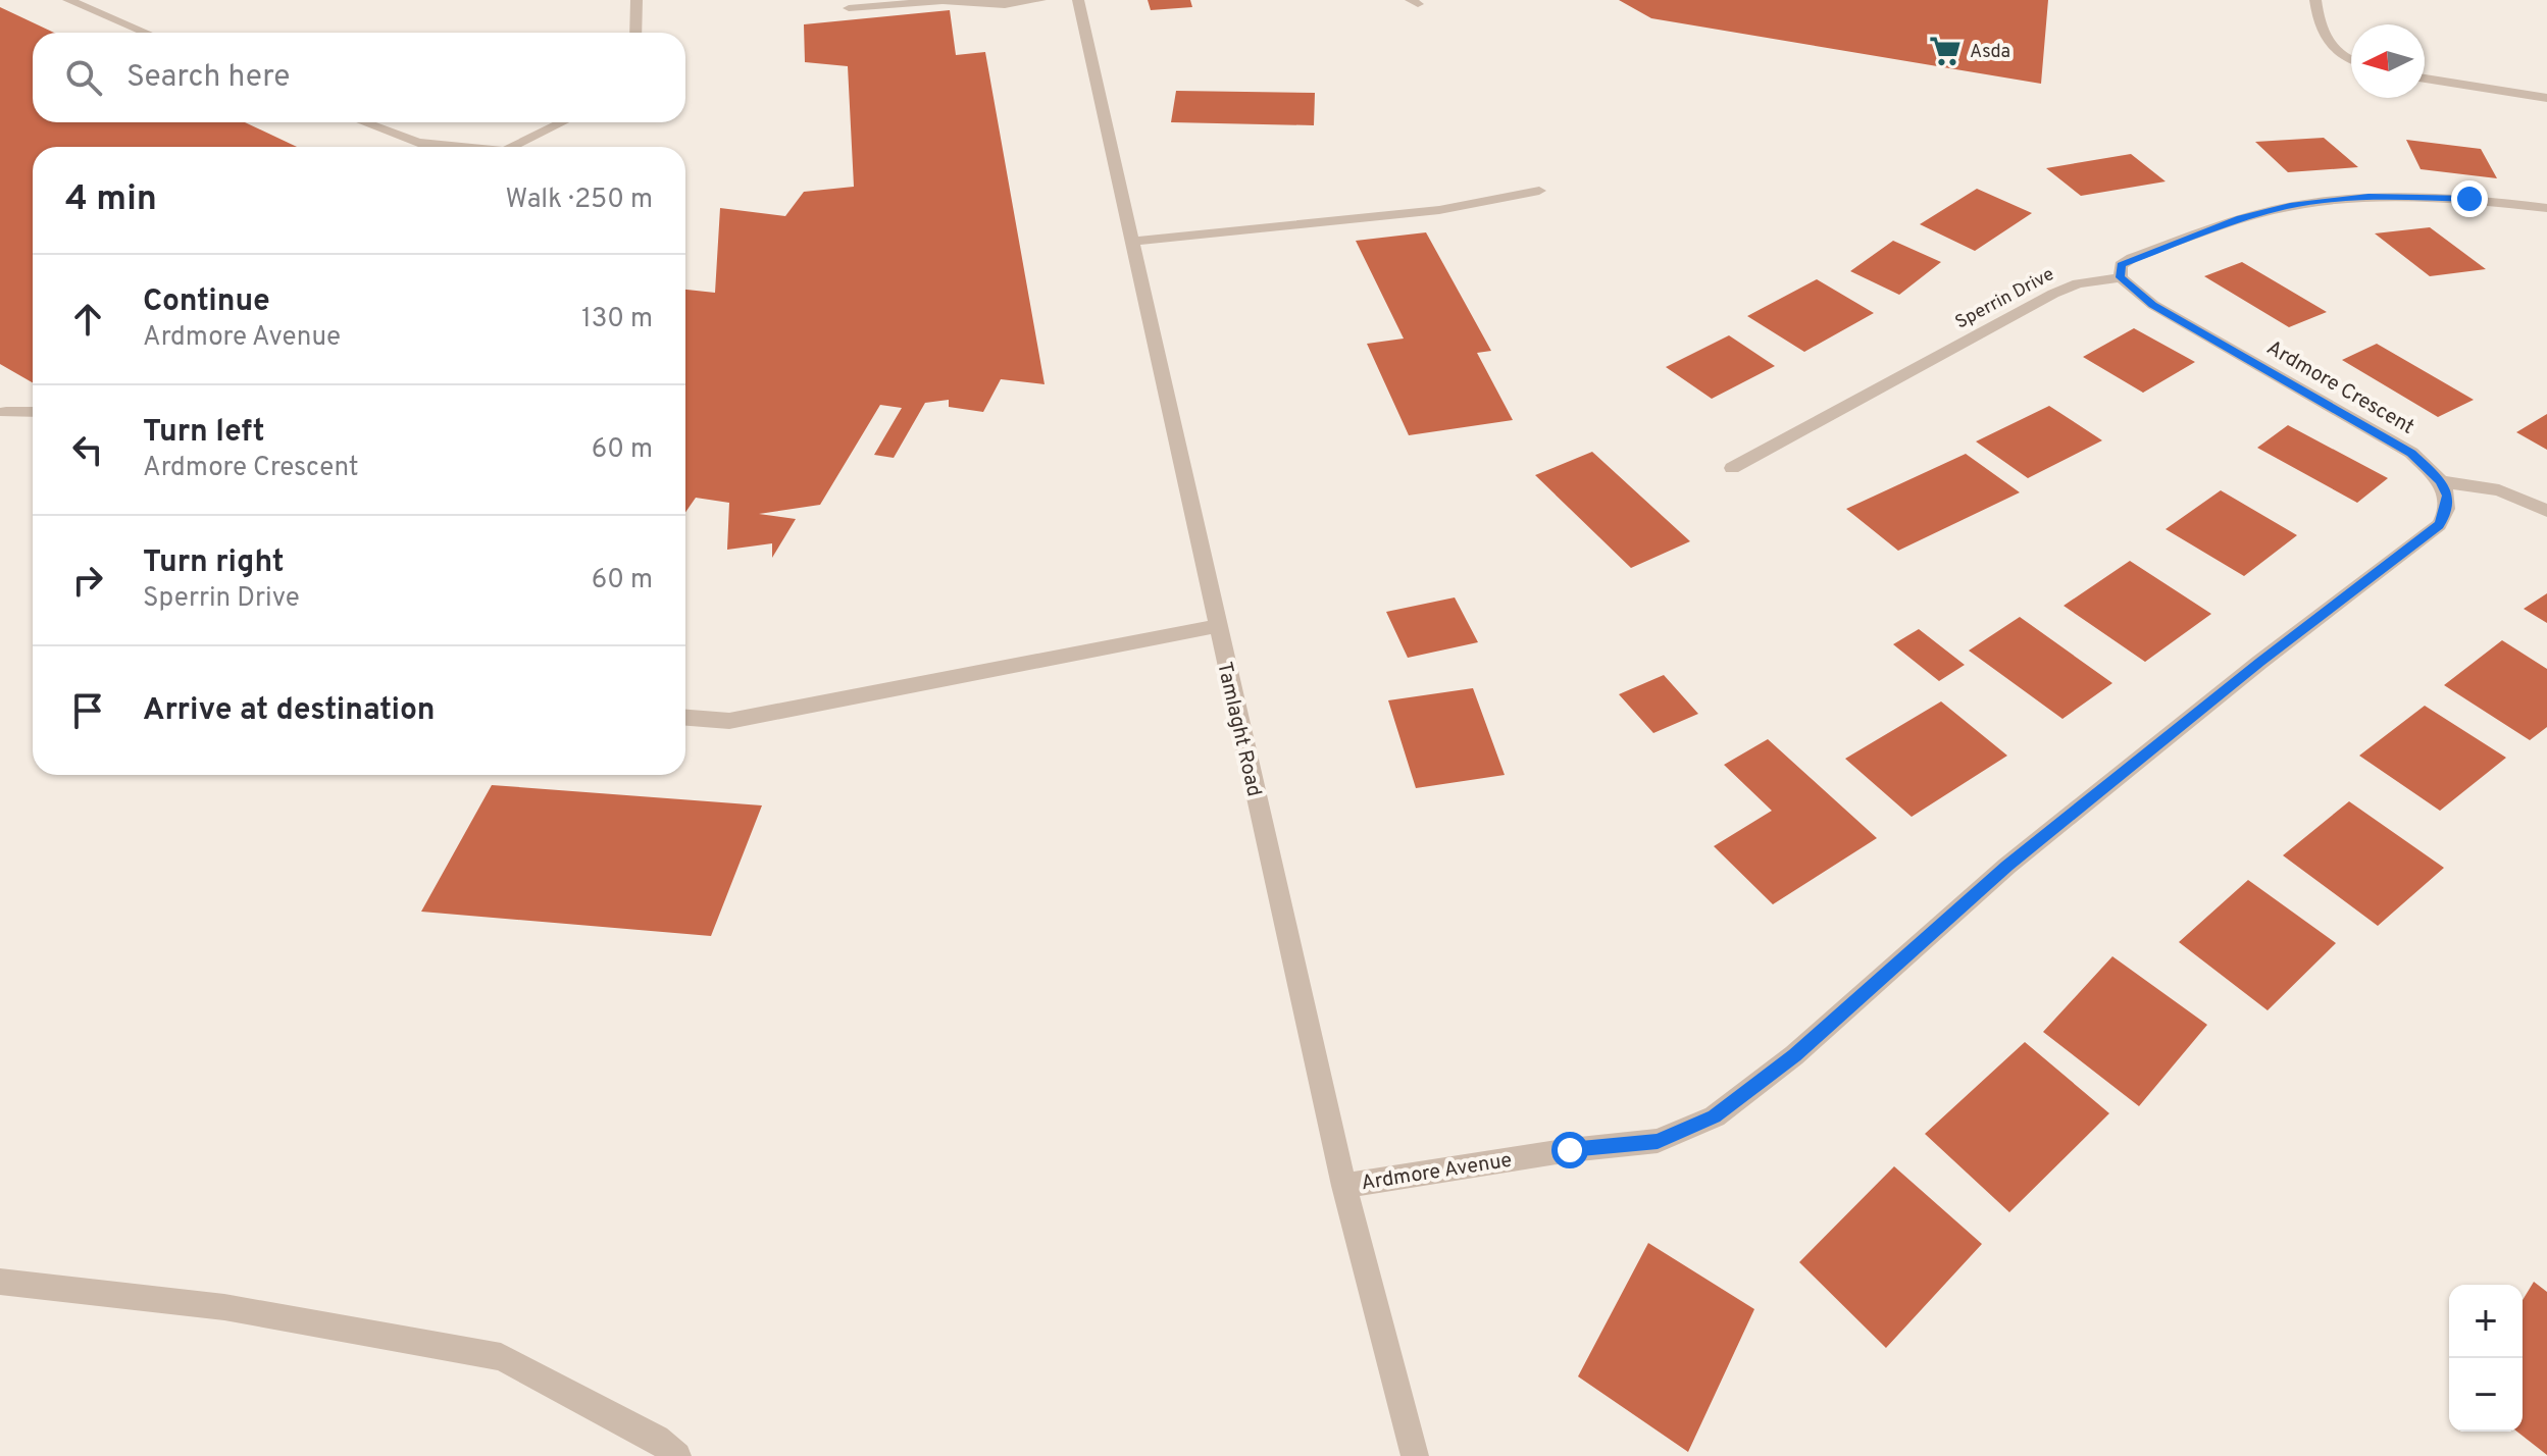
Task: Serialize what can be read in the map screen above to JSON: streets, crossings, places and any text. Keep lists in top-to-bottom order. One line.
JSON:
{"streets":{"street":["Sperrin Drive","Ardmore Crescent","Tamlaght Road","Ardmore Avenue"]},"crossings":[["Sperrin Drive","Ardmore Crescent"],["Ardmore Crescent","Ardmore Avenue"],["Tamlaght Road","Ardmore Avenue"]],"places":{"supermarket":["Asda"]},"north":"left","page":{"search":"Search here","heading":["4 min","Walk · 250 m"],"list":[["Continue","Ardmore Avenue","130 m"],["Turn left","Ardmore Crescent","60 m"],["Turn right","Sperrin Drive","60 m"],"Arrive at destination"],"map_buttons":["+","−"]}}
